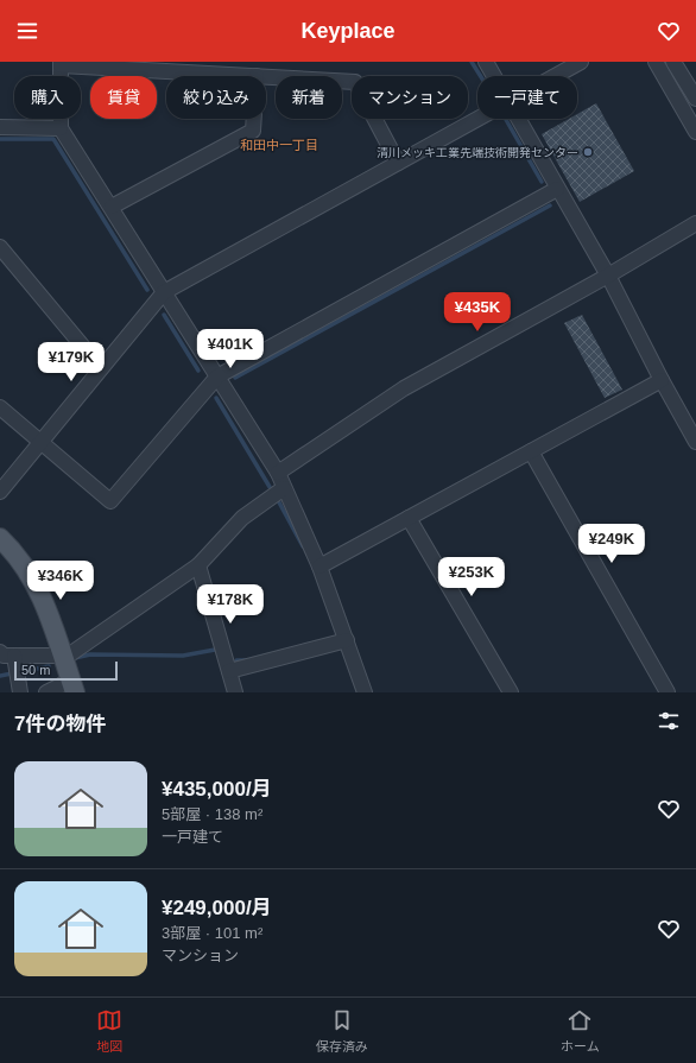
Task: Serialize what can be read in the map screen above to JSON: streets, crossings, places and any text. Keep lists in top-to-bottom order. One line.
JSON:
{"districts":["和田中一丁目"],"places":["清川メッキ工業先端技術開発センター"],"scale_bar":"50 m","page":{"header":"Keyplace","chip":["購入","賃貸","絞り込み","新着","マンション","一戸建て"],"price":["¥435K","¥401K","¥179K","¥249K","¥253K","¥346K","¥178K"],"scale":"50 m","heading":"7件の物件","list":[{"name":"¥435,000/月","note":"5部屋 · 138 m² · 一戸建て"},{"name":"¥249,000/月","note":"3部屋 · 101 m² · マンション"}],"tabs":["地図","保存済み","ホーム"]}}
